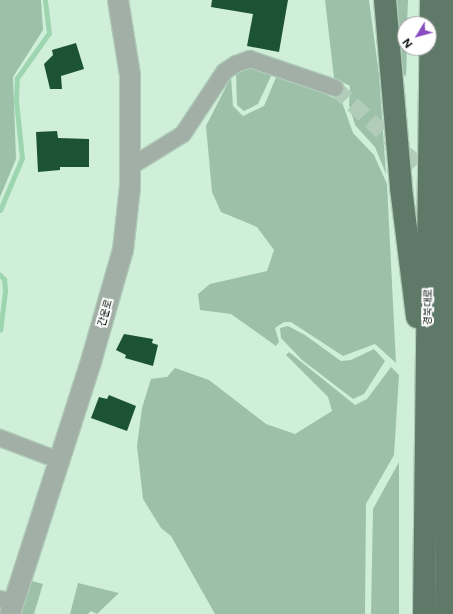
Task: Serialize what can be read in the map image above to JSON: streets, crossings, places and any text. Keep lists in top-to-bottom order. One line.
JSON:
{"streets":{"highway":["경북대로"],"street":["간운로"]},"north":"bottom left"}
